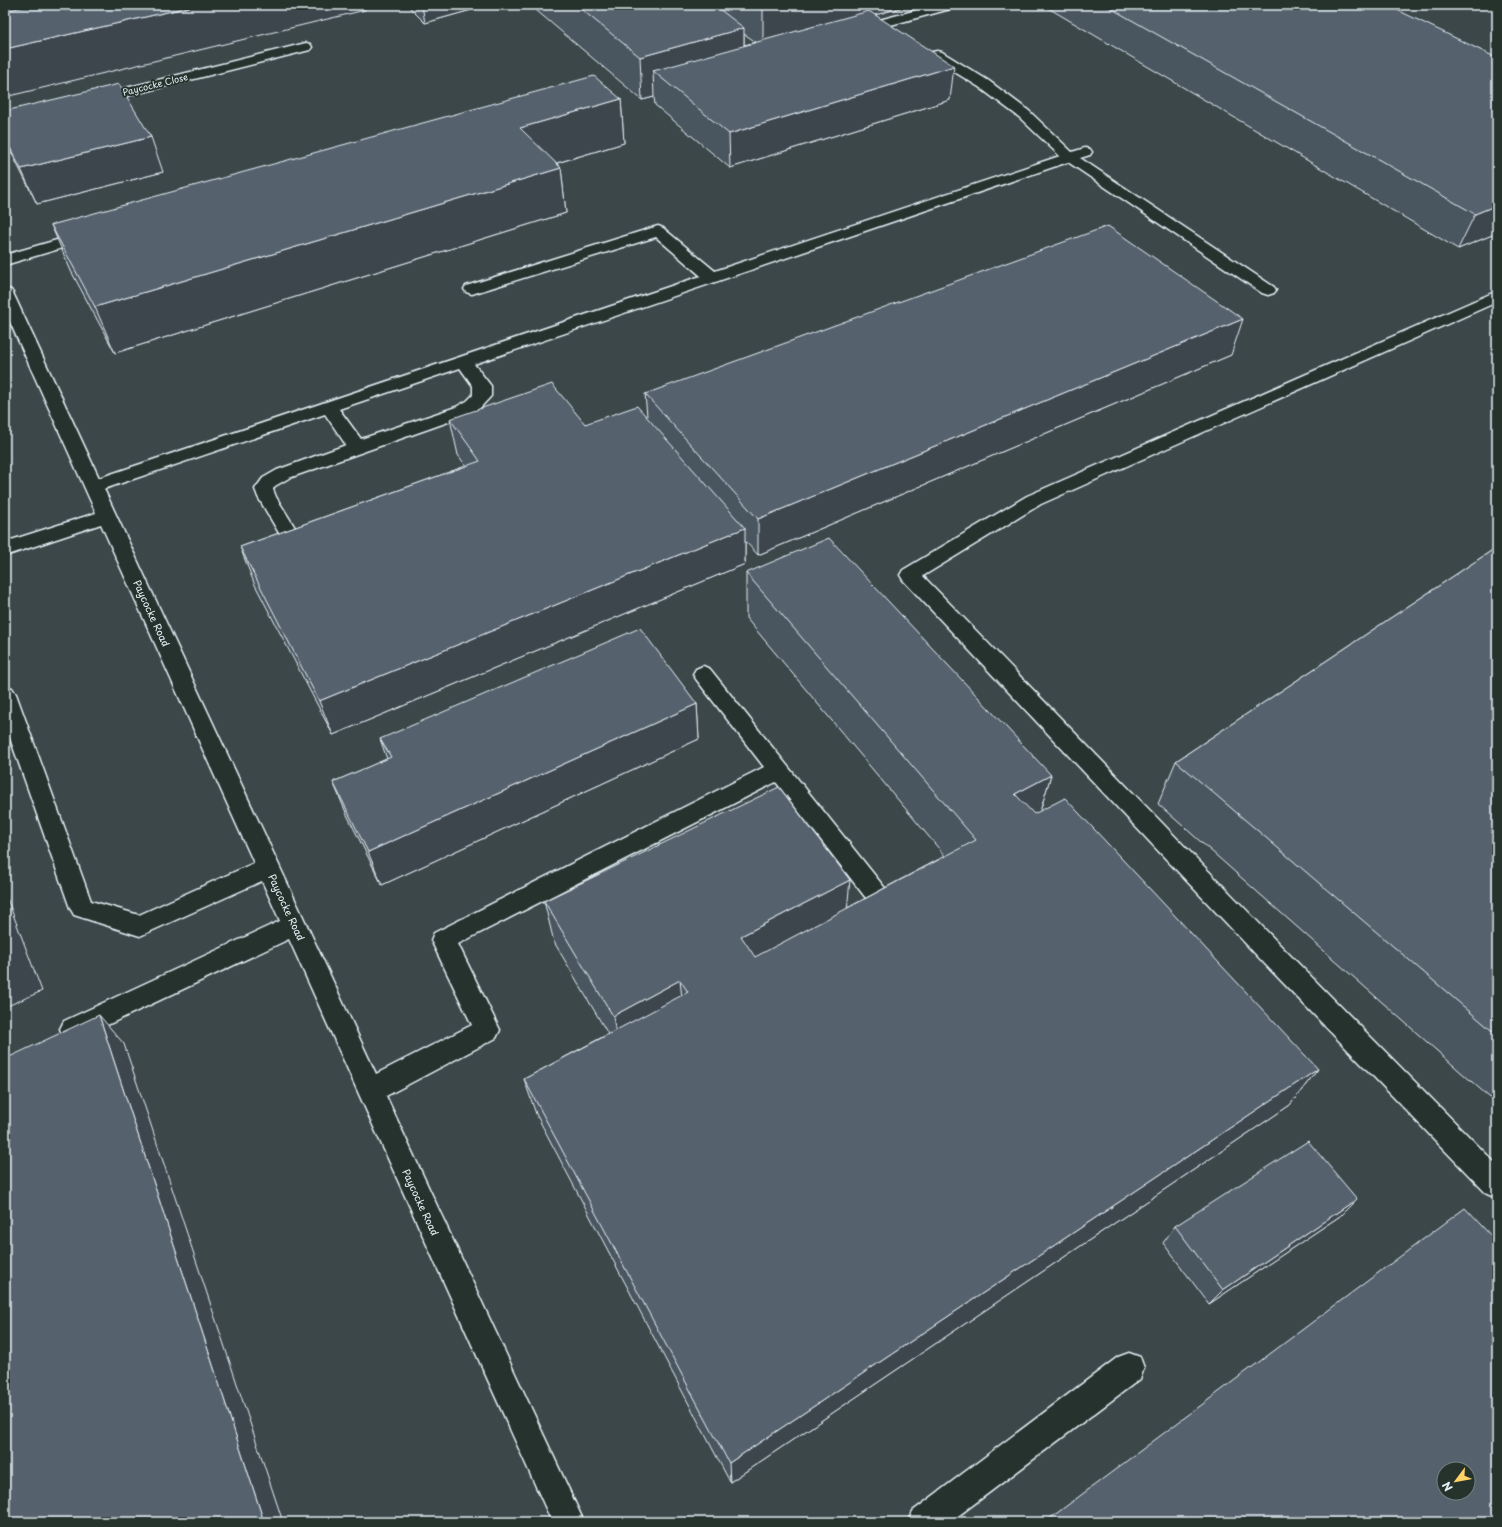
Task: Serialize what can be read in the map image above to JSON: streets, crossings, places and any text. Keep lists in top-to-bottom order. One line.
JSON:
{"streets":{"street":["Paycocke Close","Paycocke Road"]},"north":"bottom left"}
